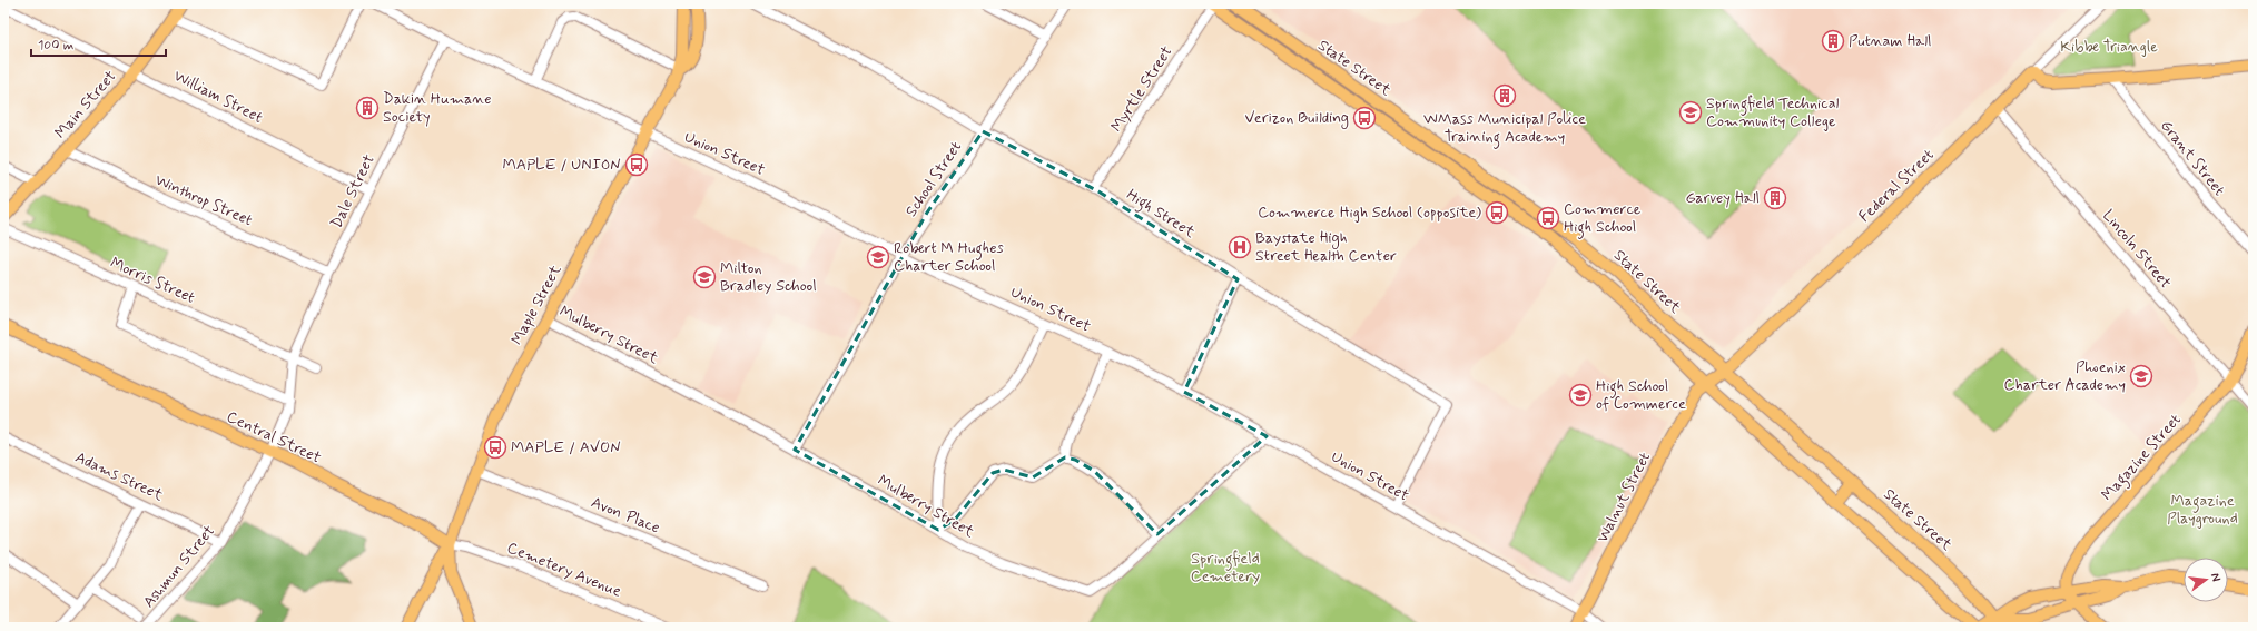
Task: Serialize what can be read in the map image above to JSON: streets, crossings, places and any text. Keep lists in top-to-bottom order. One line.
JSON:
{"streets":{"main road":["State Street","Main Street","Federal Street","Maple Street","Central Street","Magazine Street","Walnut Street"],"street":["Myrtle Street","William Street","Union Street","Grant Street","School Street","Dale Street","Winthrop Street","High Street","Lincoln Street","Morris Street","Mulberry Street","Adams Street","Avon Place","Ashmun Street","Cemetery Avenue"]},"crossings":[["State Street","Myrtle Street"],["State Street","Federal Street"],["State Street","Walnut Street"],["Myrtle Street","High Street"],["William Street","Main Street"],["William Street","Dale Street"],["Main Street","Winthrop Street"],["Union Street","School Street"],["Union Street","Dale Street"],["Union Street","High Street"],["Union Street","Maple Street"],["Union Street","Mulberry Street"],["Union Street","Walnut Street"],["School Street","High Street"],["School Street","Mulberry Street"],["Federal Street","Lincoln Street"],["Federal Street","Walnut Street"],["Dale Street","Winthrop Street"],["Dale Street","Morris Street"],["Lincoln Street","Magazine Street"],["Maple Street","Mulberry Street"],["Maple Street","Central Street"],["Maple Street","Avon Place"],["Maple Street","Cemetery Avenue"],["Central Street","Ashmun Street"],["Central Street","Cemetery Avenue"],["Adams Street","Ashmun Street"]],"parks":["Kibbe Triangle","Magazine Playground","Springfield Cemetery"],"places":{"building":["Putnam Hall","WMass Municipal Police Training Academy","Dakin Humane Society","Garvey Hall"],"school or university":["Springfield Technical Community College","Robert M Hughes Charter School","Milton Bradley School","Phoenix Charter Academy","High School of Commerce"],"bus stop":["Verizon Building","MAPLE / UNION","Commerce High School (opposite)","Commerce High School","MAPLE / AVON"],"hospital":["Baystate High Street Health Center"]},"scale_bar":"100 m","north":"right"}
